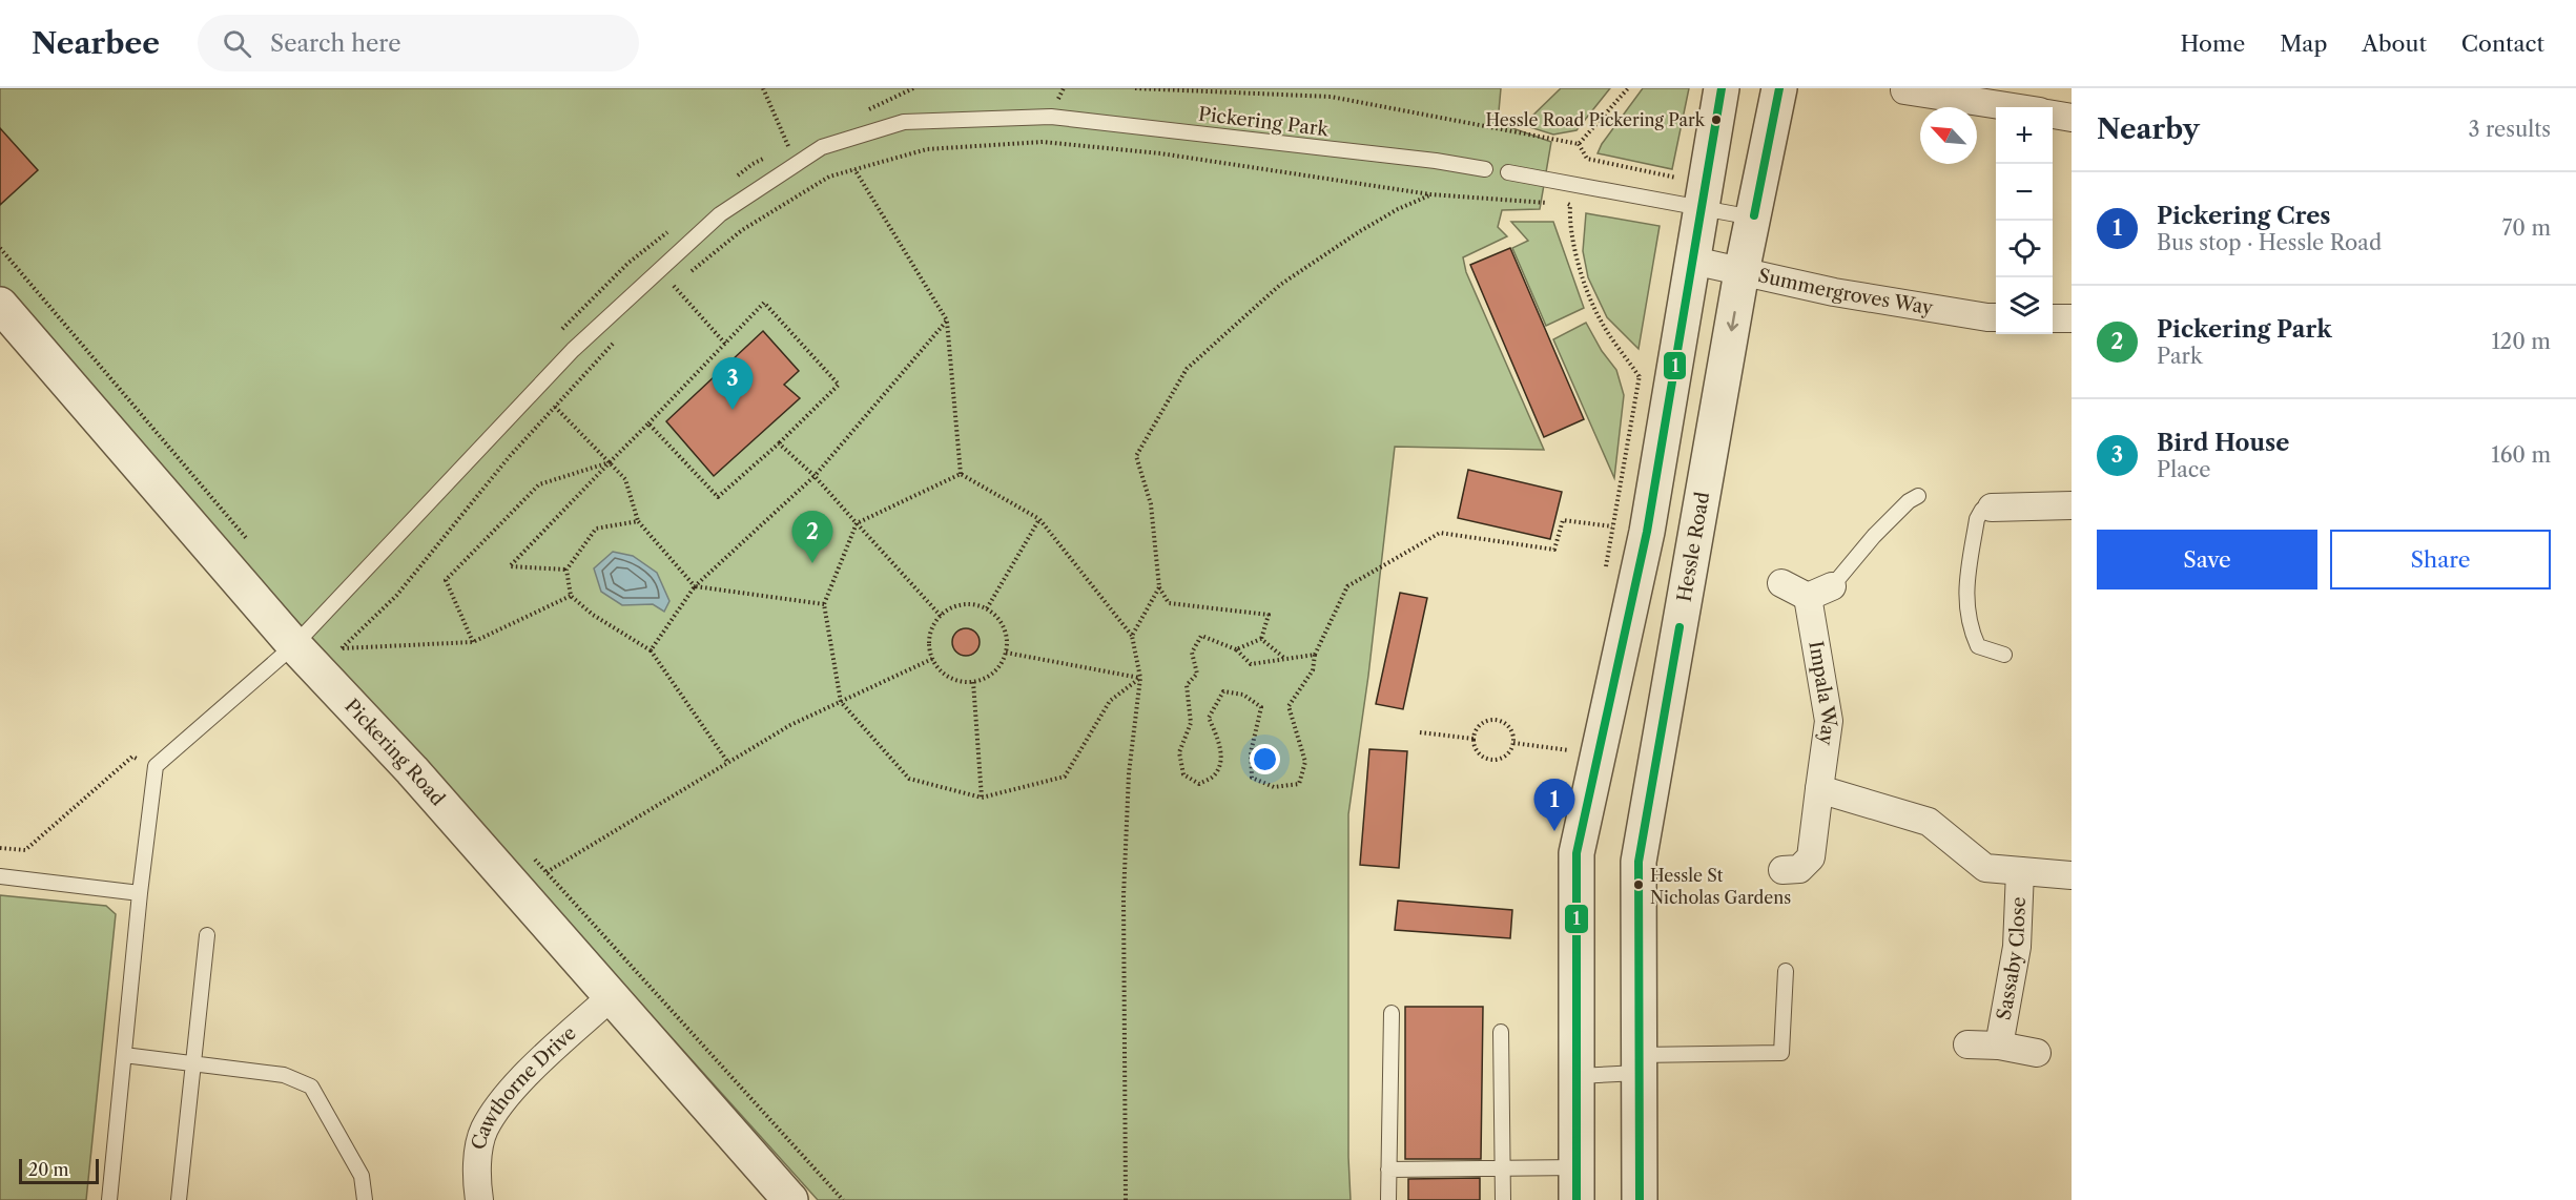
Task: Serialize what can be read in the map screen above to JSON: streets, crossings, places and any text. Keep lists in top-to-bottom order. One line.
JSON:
{"streets":{"street":["Summergroves Way","Hessle Road","Impala Way","Pickering Road","Sassaby Close","Cawthorne Drive"],"lane":["Pickering Park"]},"crossings":[["Pickering Park","Pickering Road"],["Summergroves Way","Hessle Road"],["Pickering Road","Cawthorne Drive"]],"places":["Hessle Road Pickering Park","Hessle St Nicholas Gardens"],"lines":["transit line 1"],"scale_bar":"20 m","north":"top left","page":{"header":"Nearbee","search":"Search here","nav":["Home","Map","About","Contact"],"heading":["Nearby","3 results"],"map_buttons":["+","−"],"list":[{"mark":"1","name":"Pickering Cres","note":"Bus stop · Hessle Road","value":"70 m"},{"mark":"2","name":"Pickering Park","note":"Park","value":"120 m"},{"mark":"3","name":"Bird House","note":"Place","value":"160 m"}],"pins":["3","2","1"],"buttons":["Save","Share"],"scale":"20 m"}}
